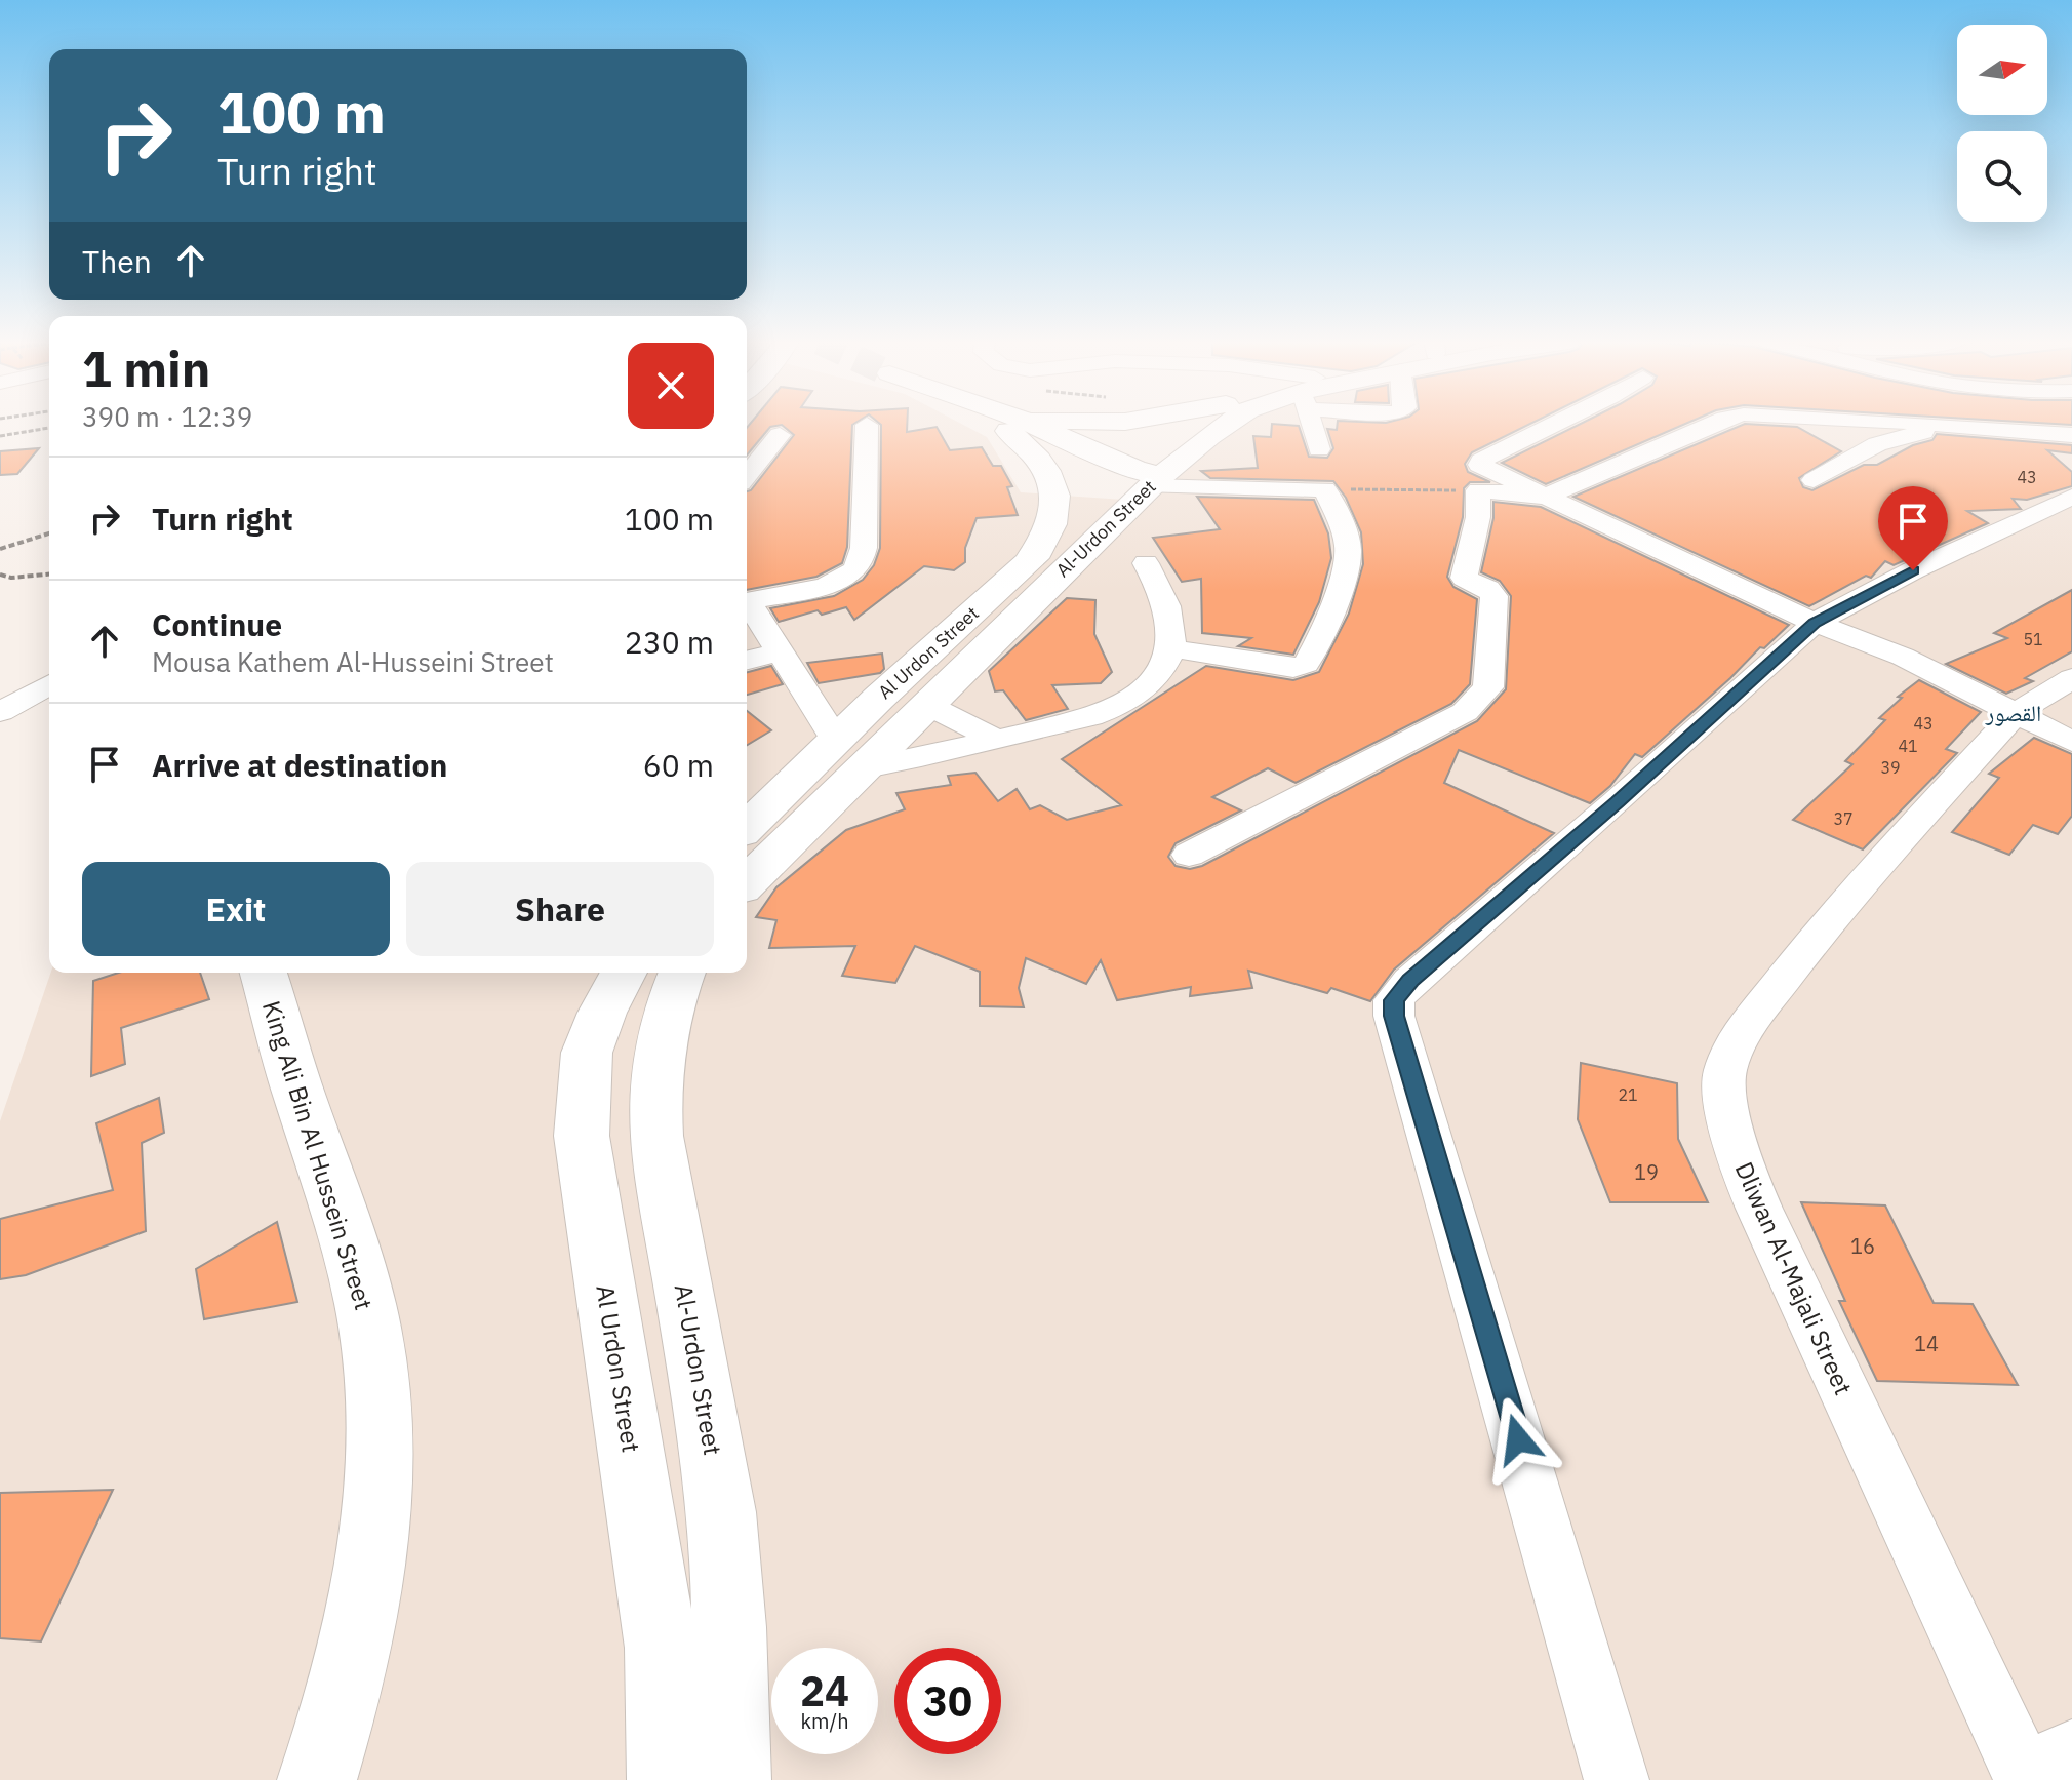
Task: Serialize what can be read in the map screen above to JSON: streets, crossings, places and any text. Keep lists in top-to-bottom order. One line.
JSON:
{"streets":{"main road":["Al-Urdon Street","Al Urdon Street","King Ali Bin Al Hussein Street"],"street":["Dliwan Al-Majali Street"]},"crossings":[["Al-Urdon Street","Al Urdon Street"]],"districts":["القصور"],"house_numbers":["43","51","43","41","39","37","21","19","16","14"],"north":"right","page":{"turn":["100 m","Turn right"],"then":"Then","heading":["1 min","390 m · 12:39"],"list":[{"name":"Turn right","value":"100 m"},{"name":"Continue","note":"Mousa Kathem Al-Husseini Street","value":"230 m"},{"name":"Arrive at destination","value":"60 m"}],"buttons":["Exit","Share"],"speed":"24 km/h","limit":"30"}}
